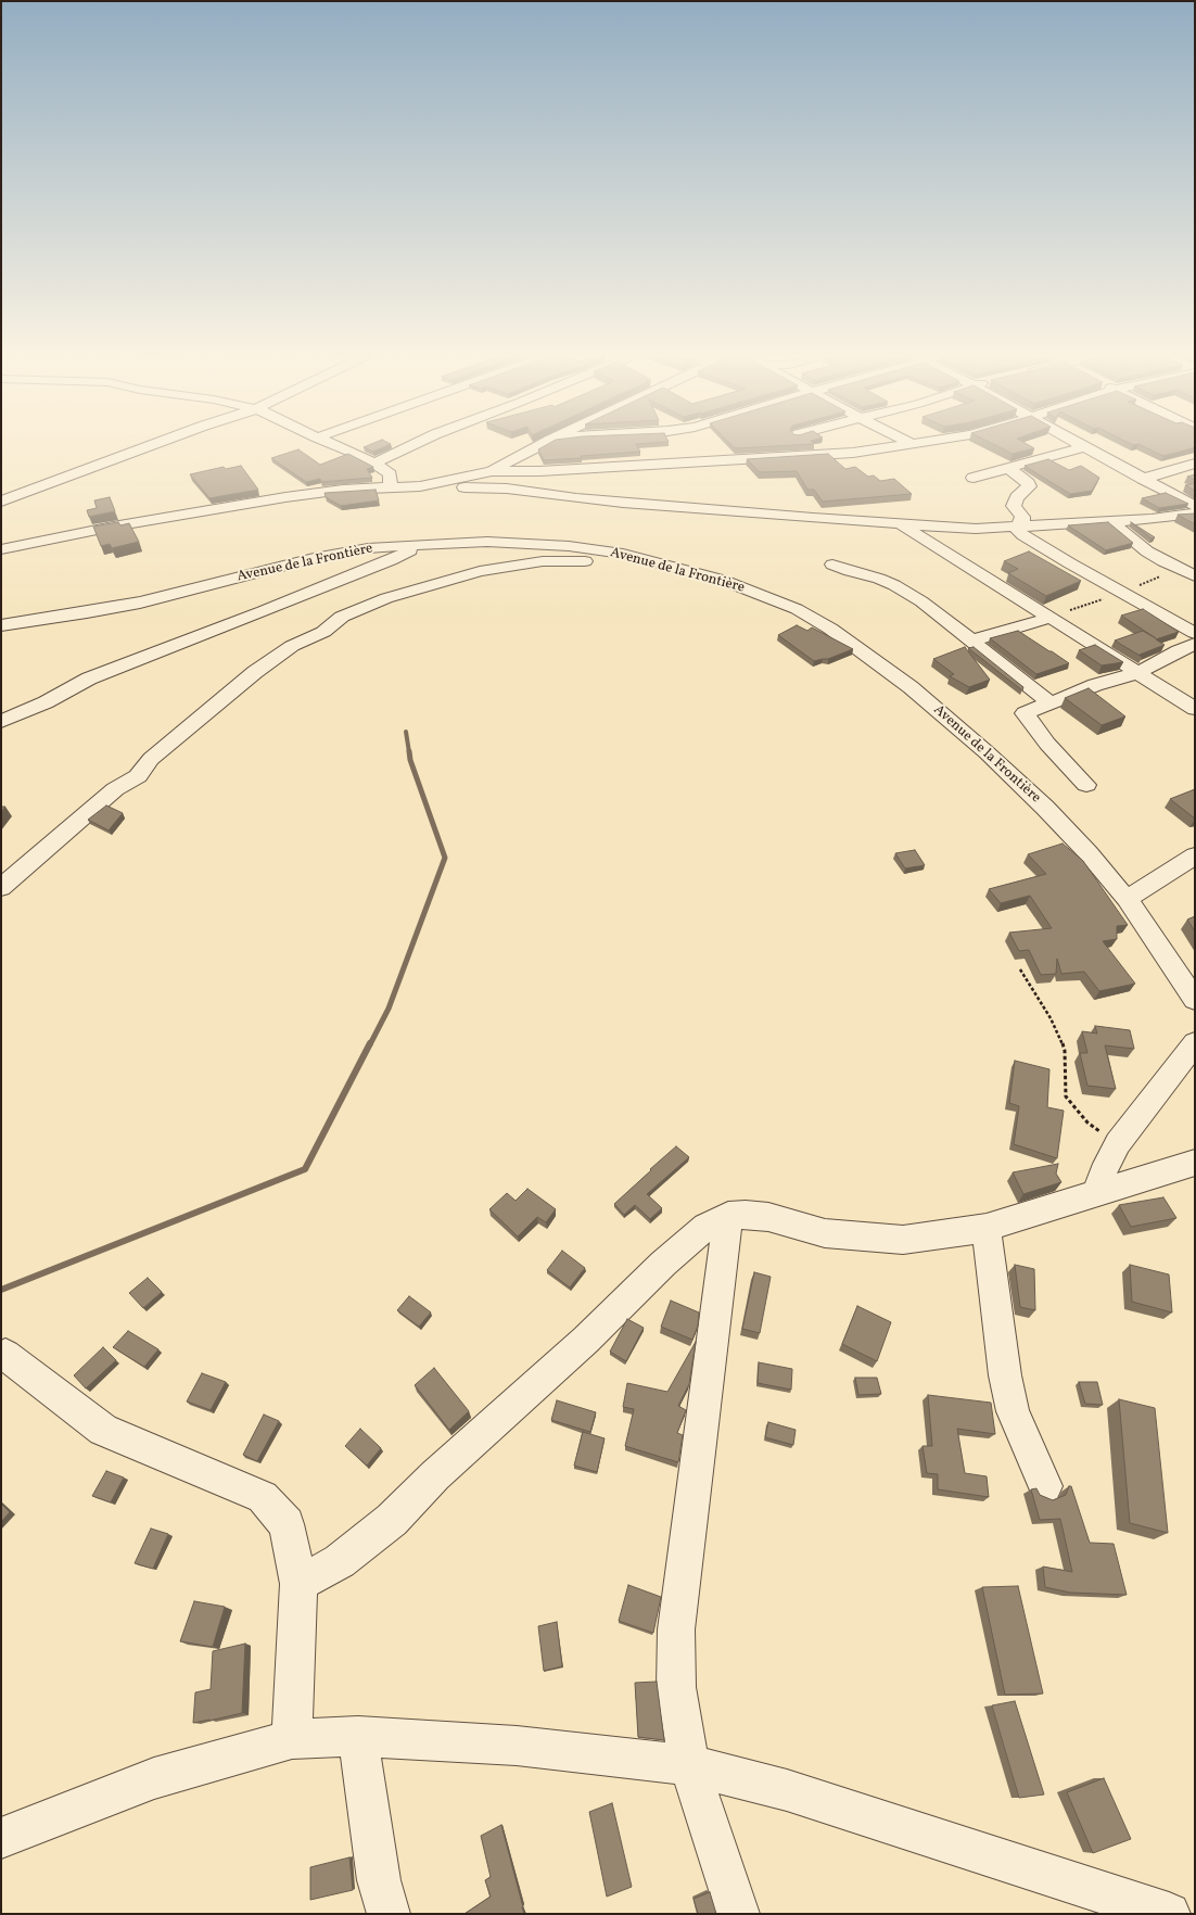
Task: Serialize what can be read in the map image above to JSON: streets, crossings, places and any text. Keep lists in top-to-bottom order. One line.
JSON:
{"streets":{"street":["Avenue de la Frontière"]}}
